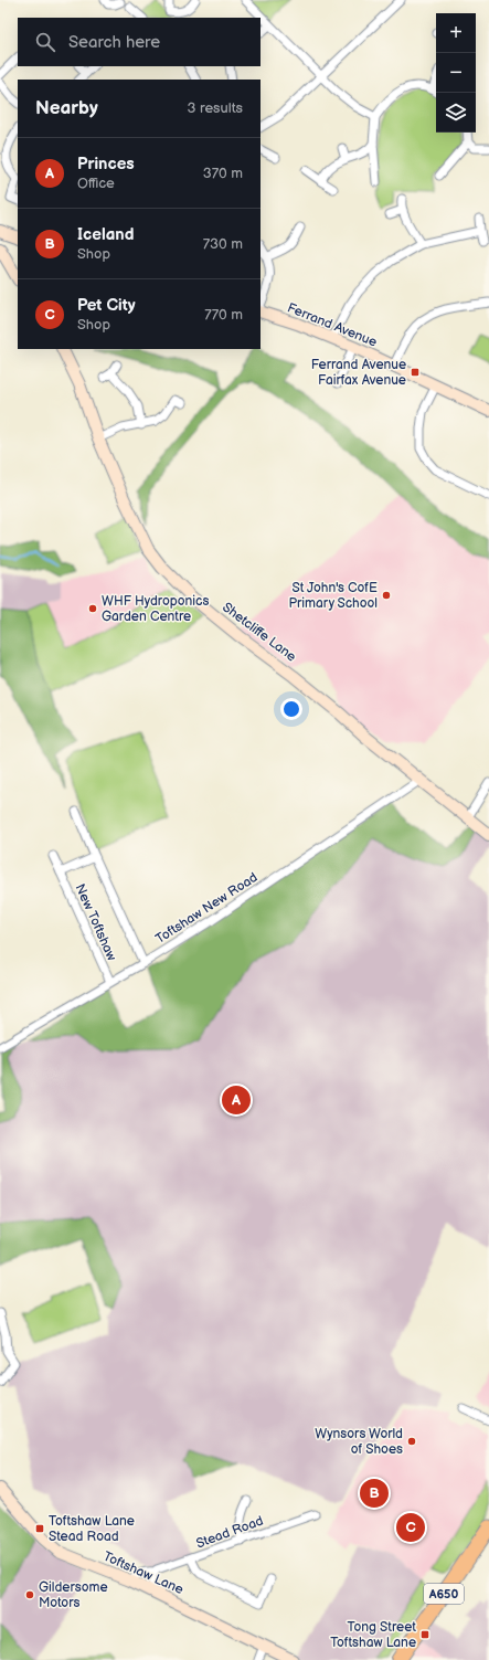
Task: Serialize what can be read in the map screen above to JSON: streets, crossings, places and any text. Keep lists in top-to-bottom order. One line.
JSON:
{"streets":{"highway":["A650"],"street":["Ferrand Avenue","Shetcliffe Lane","Toftshaw New Road","New Toftshaw","Stead Road","Toftshaw Lane"]},"crossings":[["Shetcliffe Lane","Toftshaw New Road"],["Toftshaw New Road","New Toftshaw"],["Stead Road","Toftshaw Lane"]],"places":{"transit":["Ferrand Avenue Fairfax Avenue","Toftshaw Lane Stead Road","Tong Street Toftshaw Lane"],"other":["St John's CofE Primary School","WHF Hydroponics Garden Centre","Wynsors World of Shoes","Gildersome Motors"]},"page":{"map_buttons":["+","−"],"search":"Search here","heading":["Nearby","3 results"],"list":[{"mark":"A","name":"Princes","note":"Office","value":"370 m"},{"mark":"B","name":"Iceland","note":"Shop","value":"730 m"},{"mark":"C","name":"Pet City","note":"Shop","value":"770 m"}],"pins":["A","B","C"]}}
